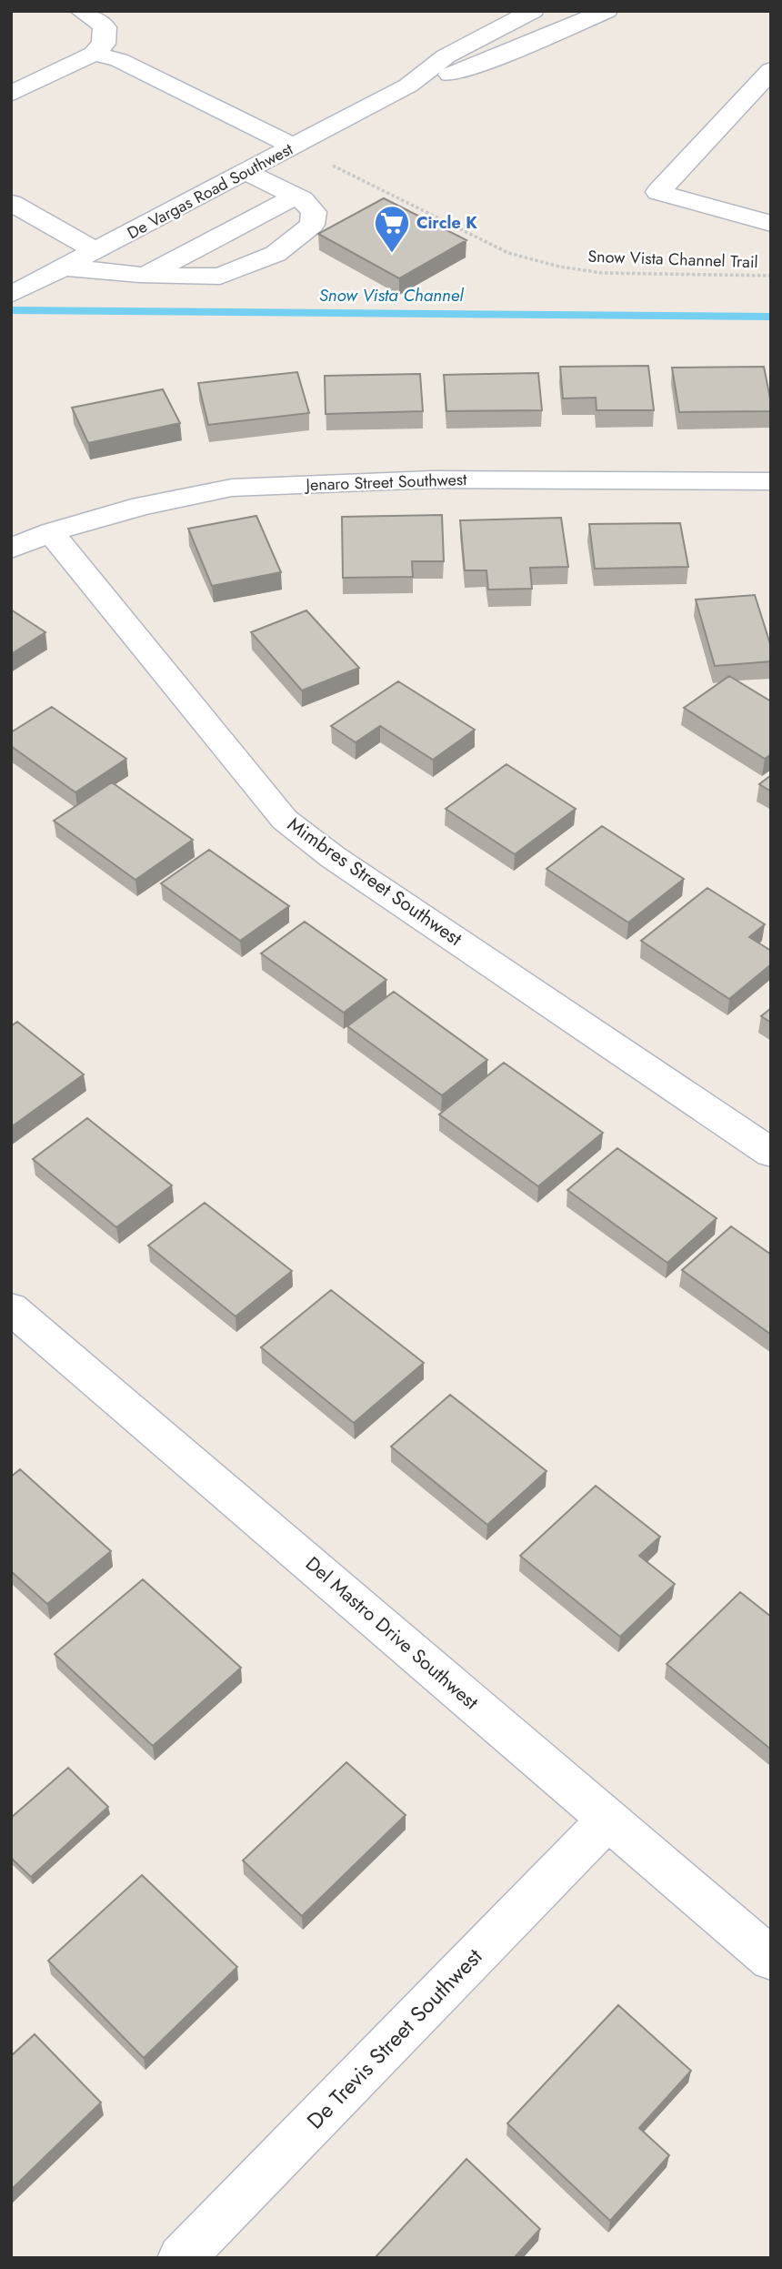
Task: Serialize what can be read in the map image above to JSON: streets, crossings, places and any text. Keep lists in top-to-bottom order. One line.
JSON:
{"streets":{"street":["De Vargas Road Southwest","Jenaro Street Southwest","Mimbres Street Southwest","Del Mastro Drive Southwest","De Trevis Street Southwest"],"path":["Snow Vista Channel Trail"]},"crossings":[["De Vargas Road Southwest","Snow Vista Channel Trail"],["Jenaro Street Southwest","Mimbres Street Southwest"],["Del Mastro Drive Southwest","De Trevis Street Southwest"]],"water":["Snow Vista Channel"],"places":{"supermarket":["Circle K"]}}
